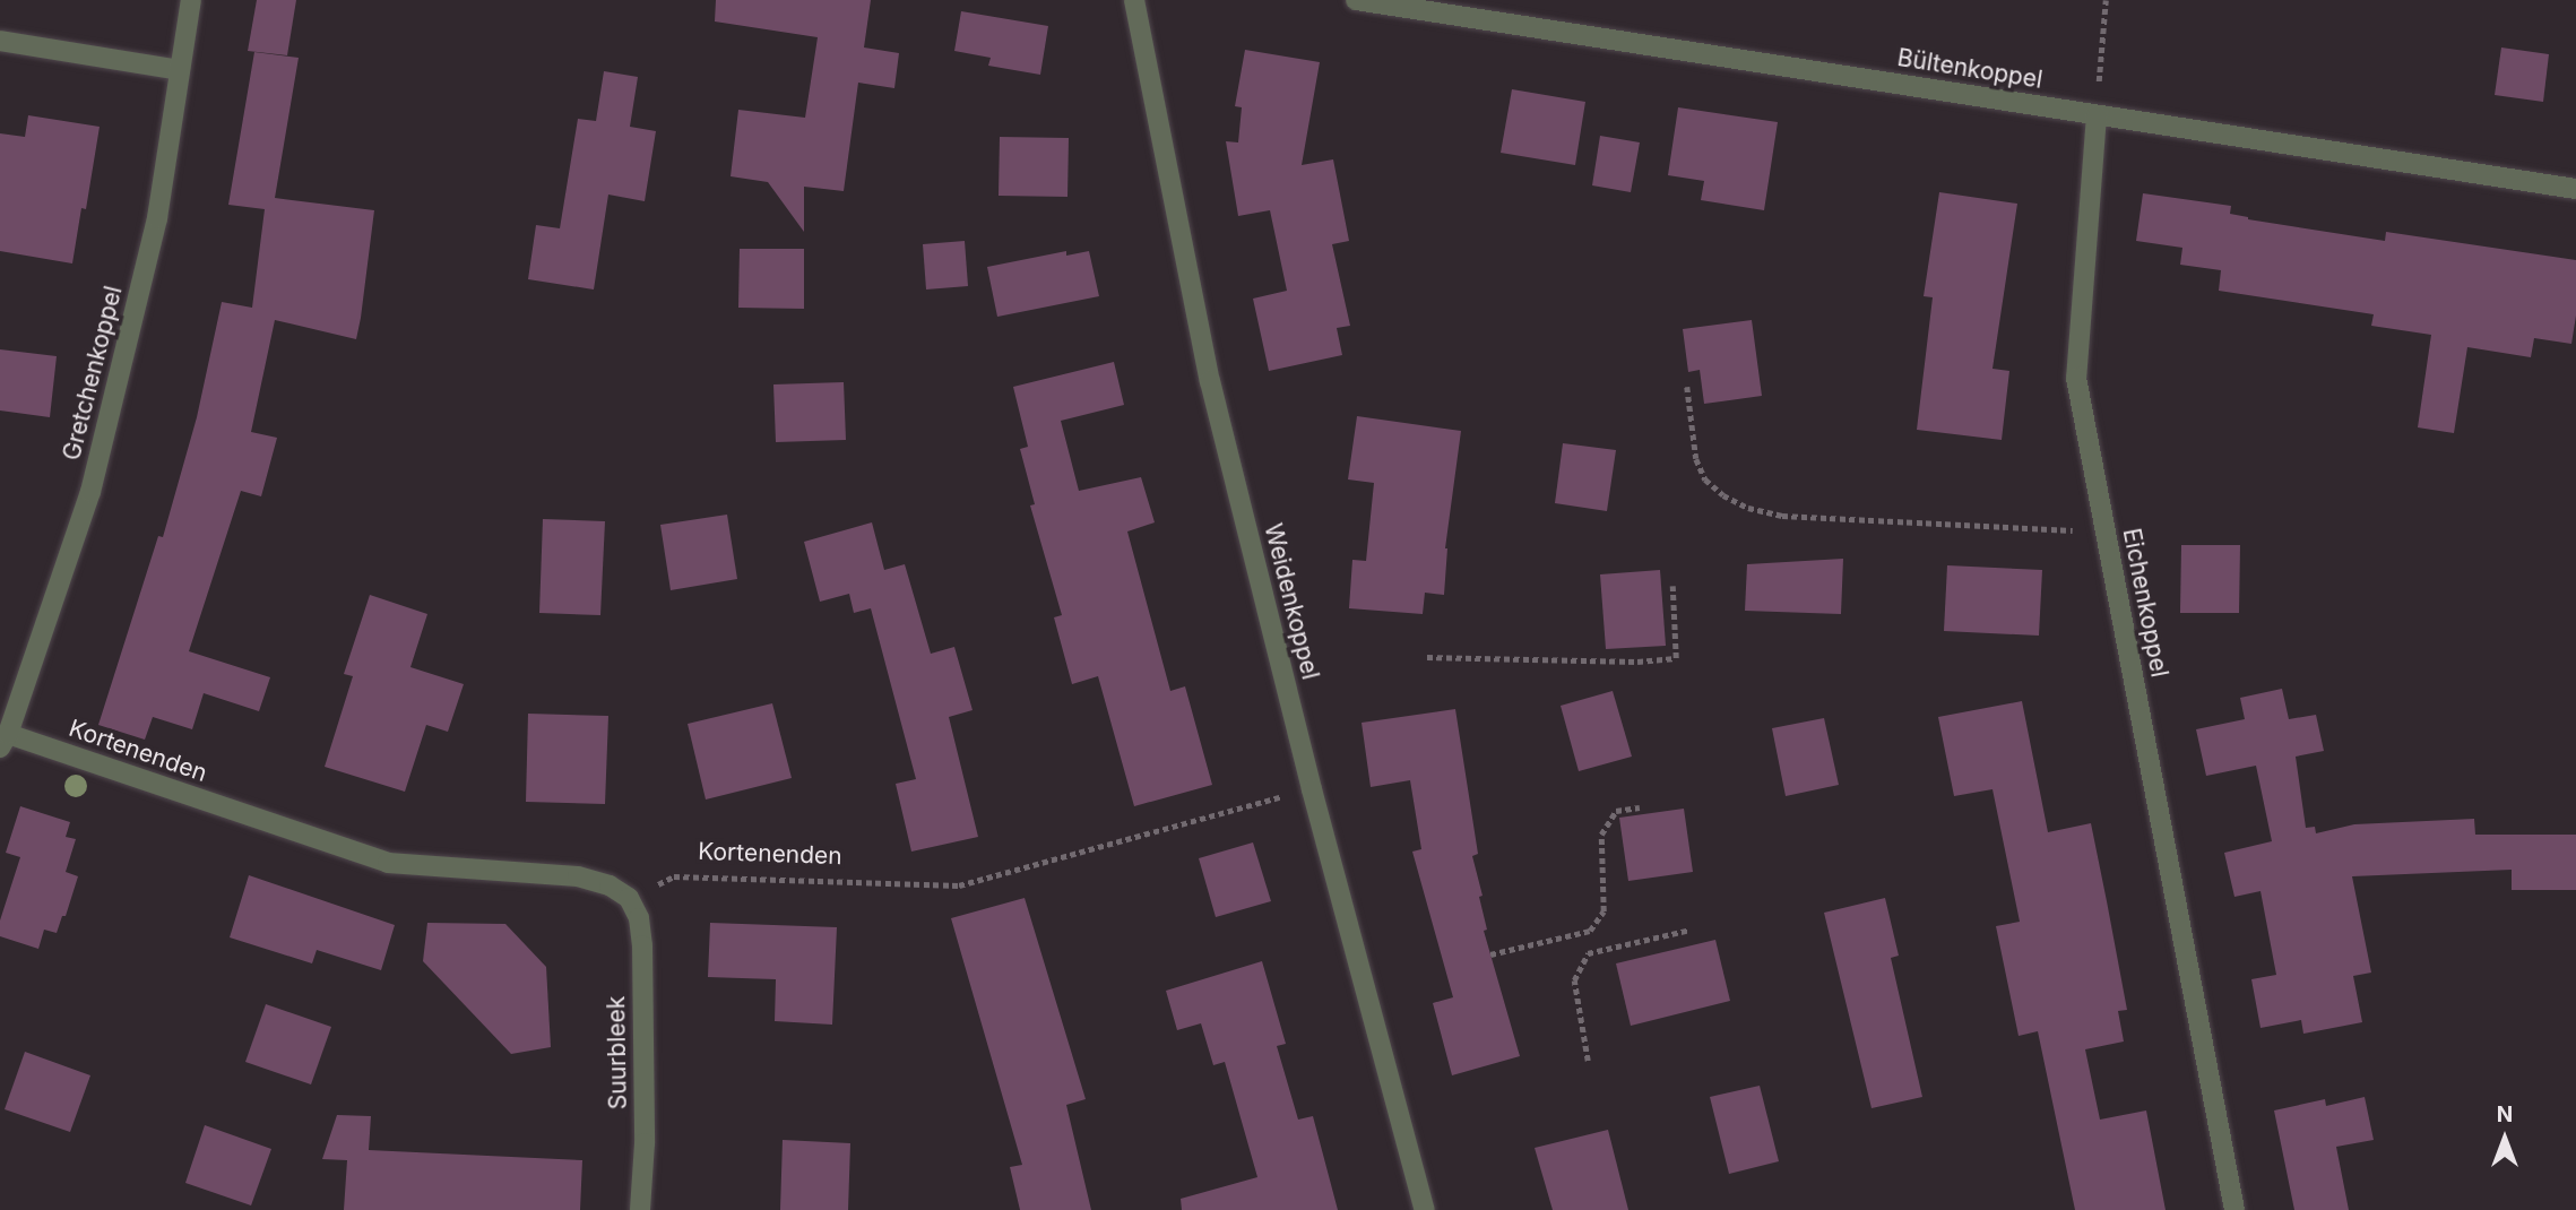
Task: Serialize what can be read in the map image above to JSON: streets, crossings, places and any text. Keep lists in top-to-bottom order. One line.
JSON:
{"streets":{"street":["Bültenkoppel","Gretchenkoppel","Weidenkoppel","Eichenkoppel","Kortenenden","Suurbleek"]},"crossings":[["Bültenkoppel","Eichenkoppel"],["Gretchenkoppel","Kortenenden"],["Weidenkoppel","Kortenenden"],["Kortenenden","Suurbleek"]],"north":"top"}
